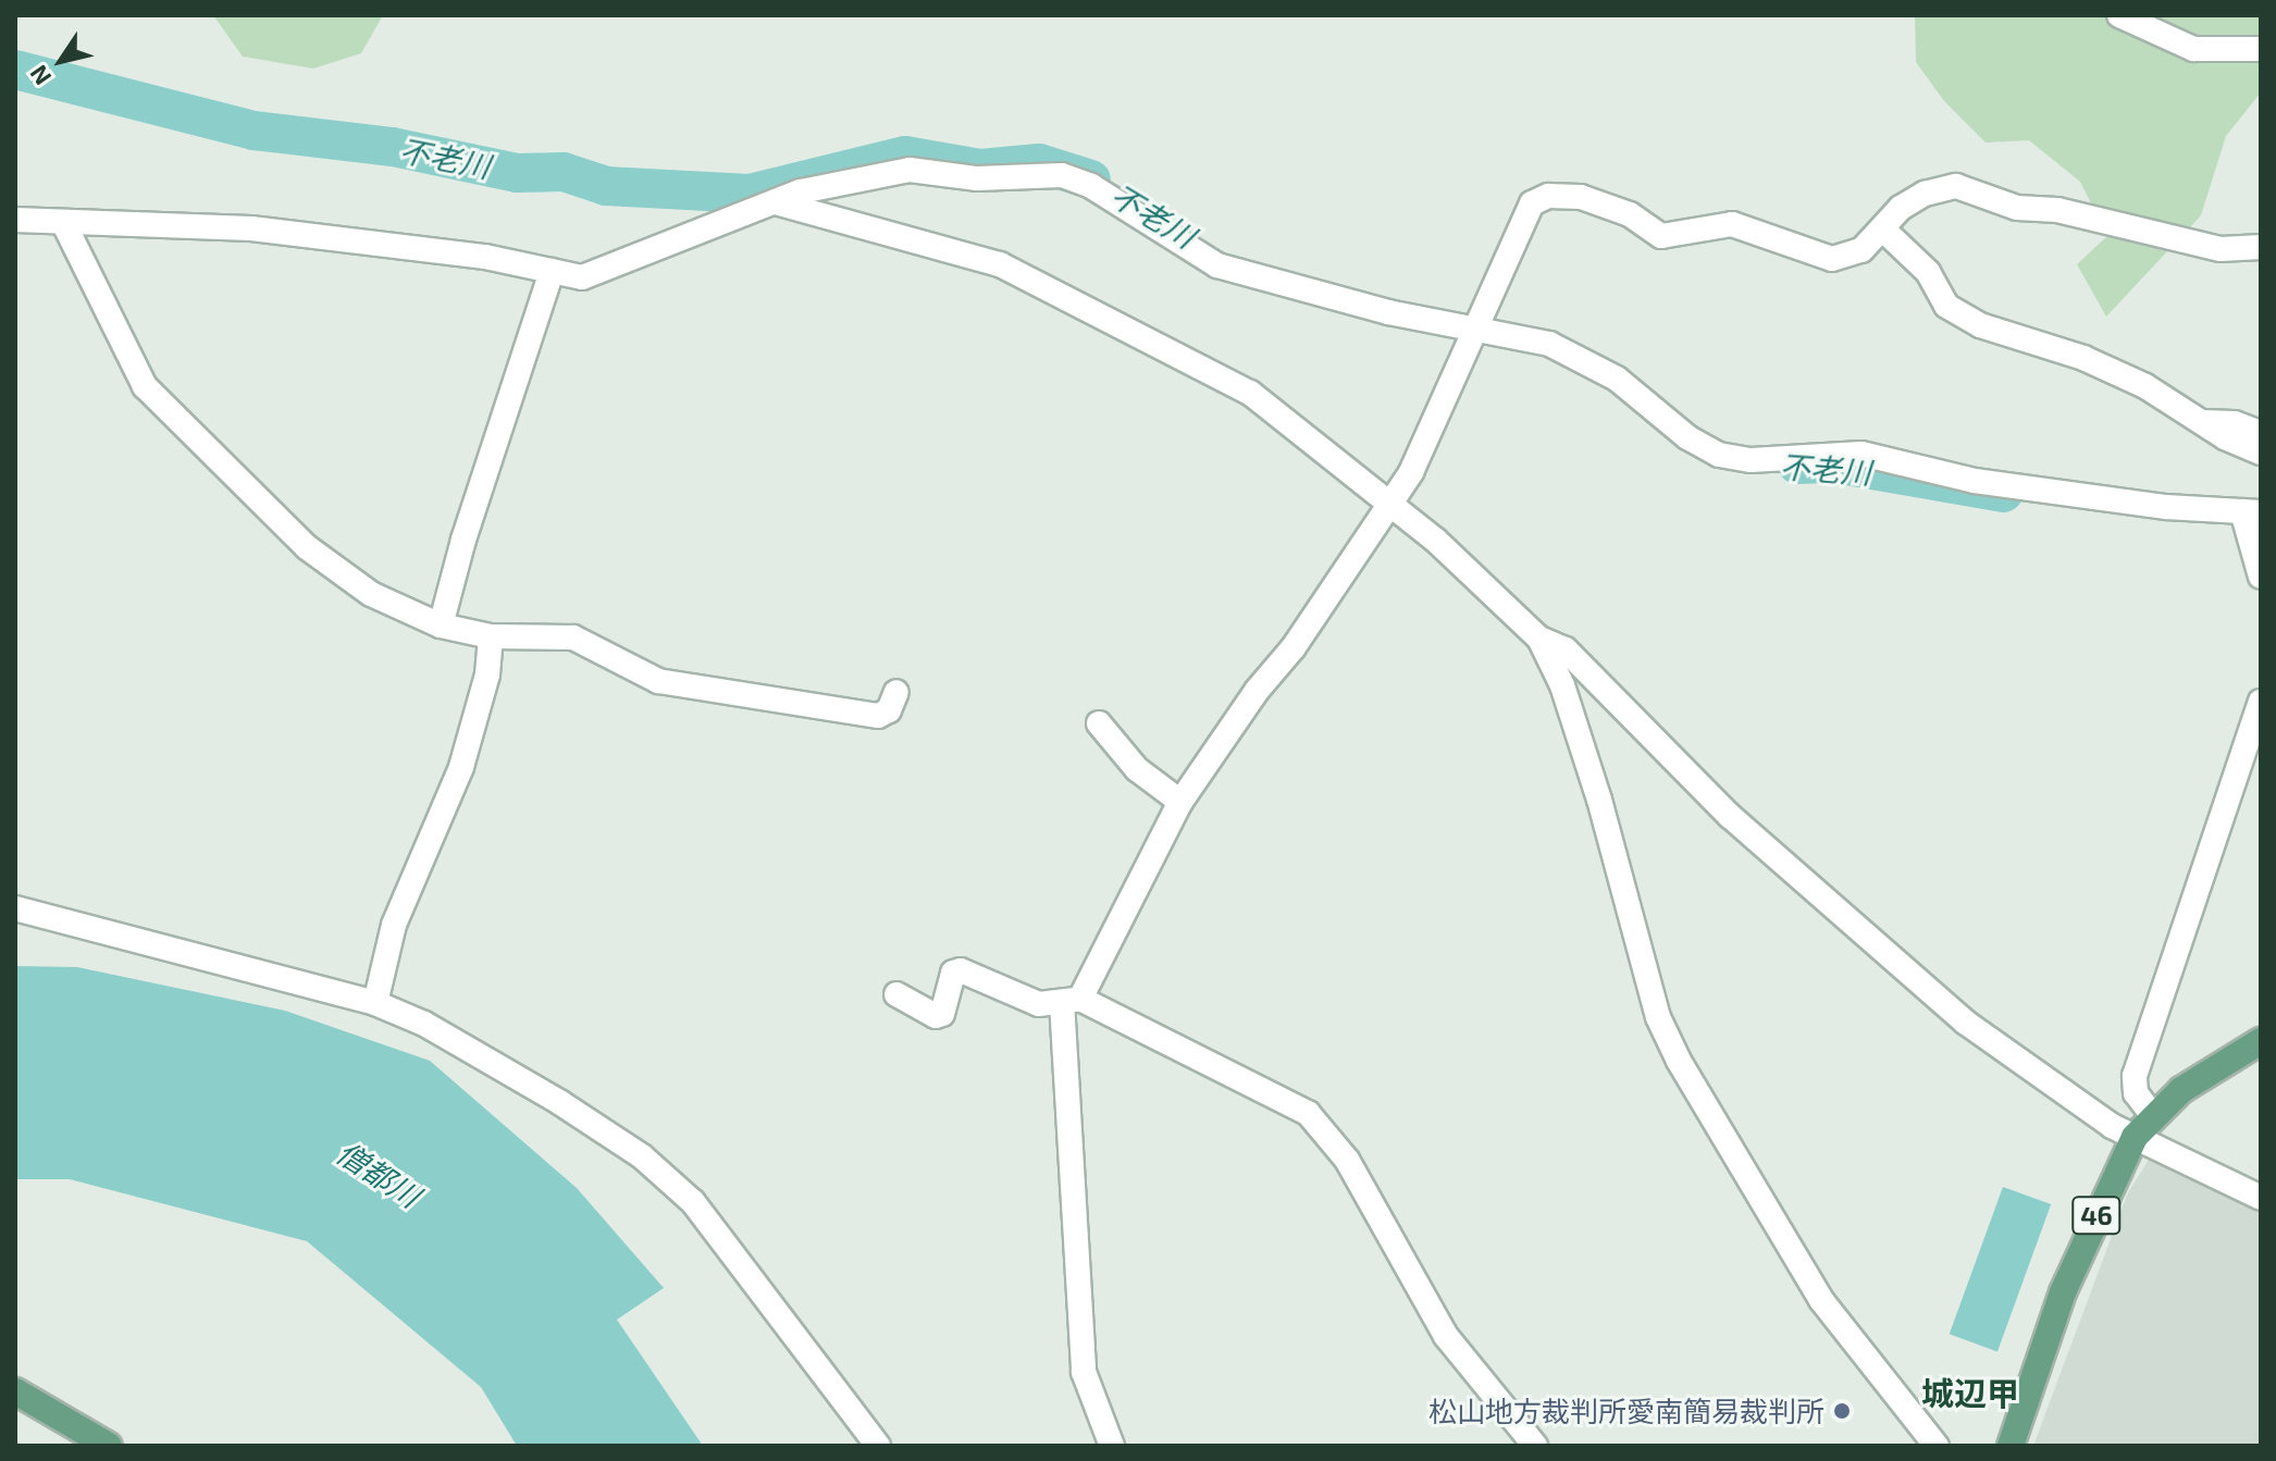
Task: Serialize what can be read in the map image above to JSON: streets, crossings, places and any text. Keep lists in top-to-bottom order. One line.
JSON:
{"streets":{"main road":["46"]},"districts":["城辺甲"],"water":["不老川","僧都川"],"places":["松山地方裁判所愛南簡易裁判所"],"north":"bottom left"}
